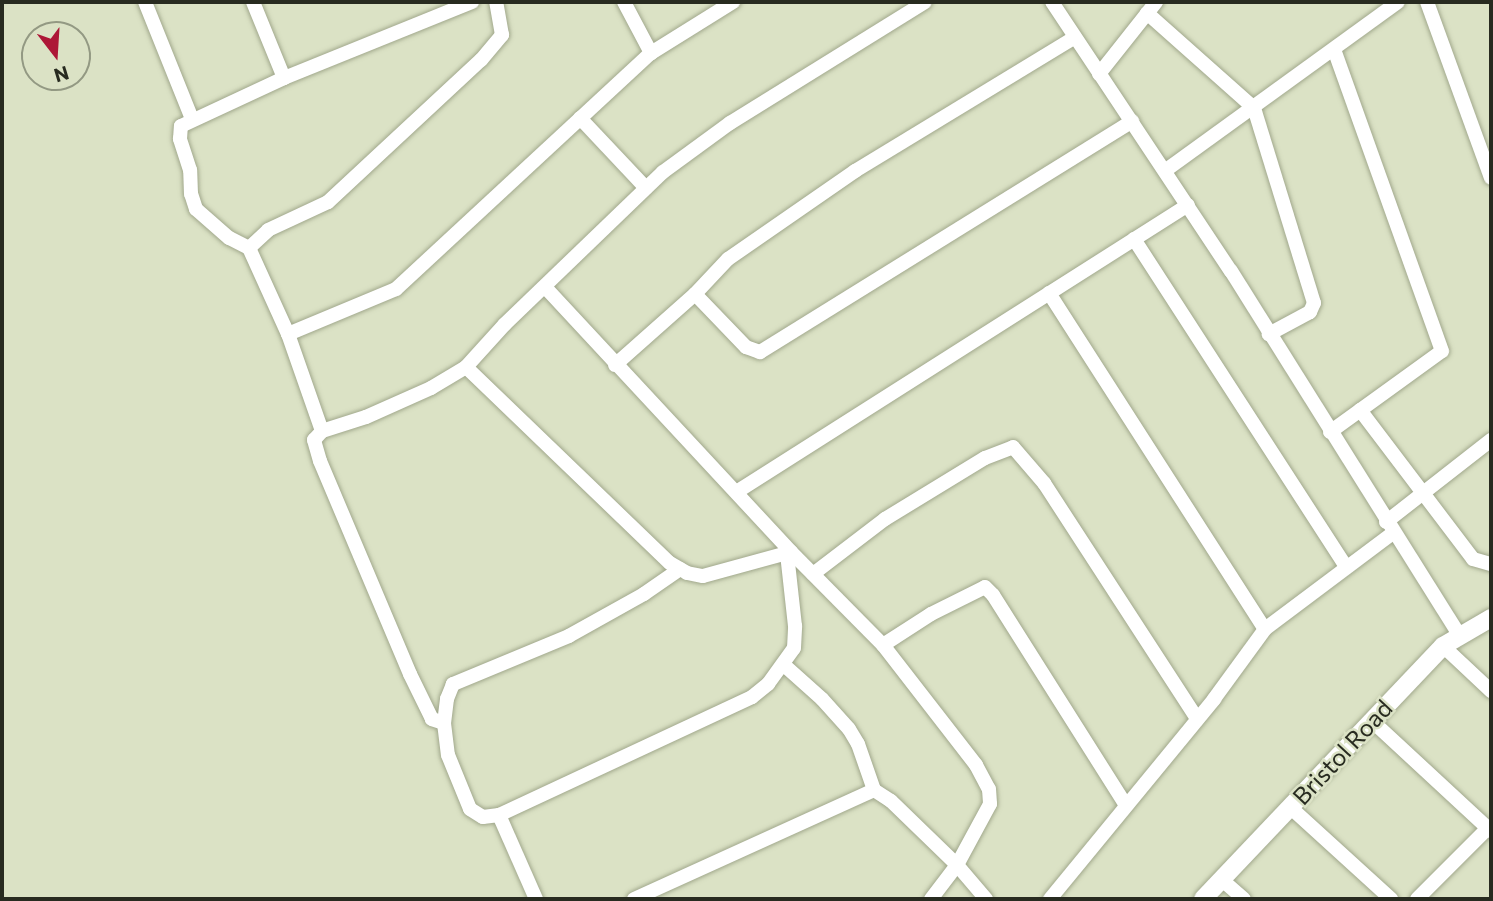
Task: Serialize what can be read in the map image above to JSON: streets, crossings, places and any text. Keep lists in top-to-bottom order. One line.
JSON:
{"streets":{"street":["Bristol Road"]},"north":"bottom"}
